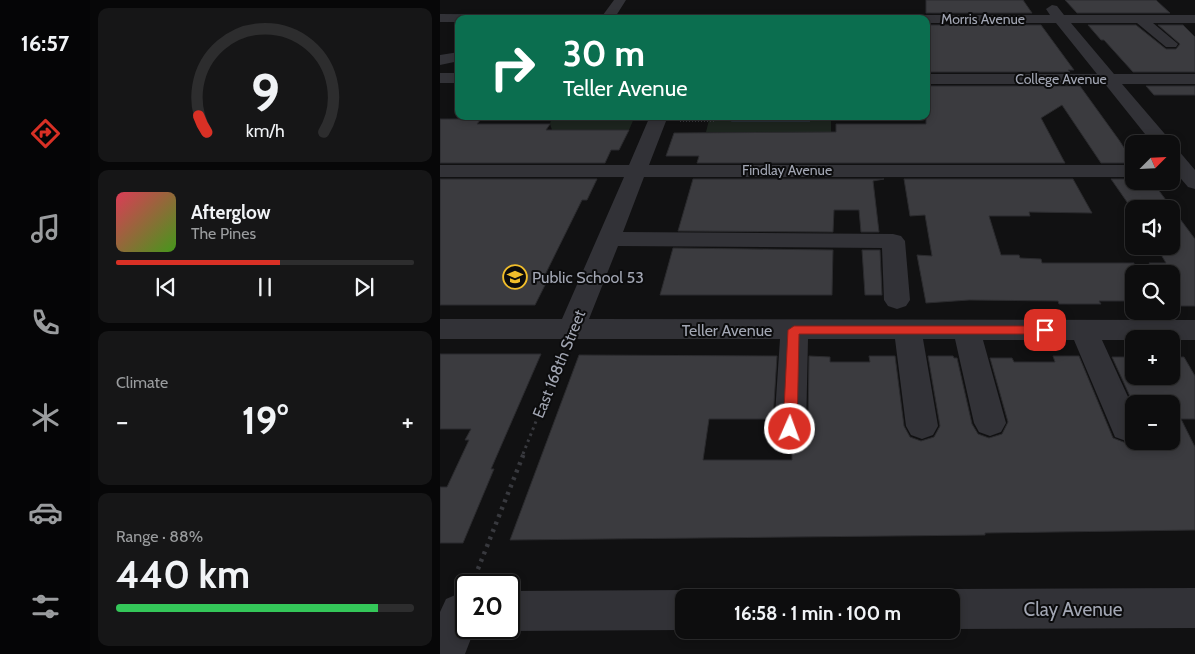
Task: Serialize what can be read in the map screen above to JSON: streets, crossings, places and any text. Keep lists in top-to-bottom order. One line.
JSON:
{"streets":{"street":["Morris Avenue","College Avenue","Findlay Avenue","Teller Avenue","East 168th Street","Clay Avenue"]},"crossings":[["Findlay Avenue","East 168th Street"],["Teller Avenue","East 168th Street"]],"places":{"school or university":["Public School 53"]},"north":"top right","page":{"tabs":"16:57","turn":["30 m","Teller Avenue"],"map_buttons":["+","−"],"song":["Afterglow","The Pines"],"tile":["Climate",["Range · 88%","440 km"]],"heat":["−","19°","+"],"limit":"20","trip":"16:58 · 1 min · 100 m","gauge":["9","km/h"]}}
